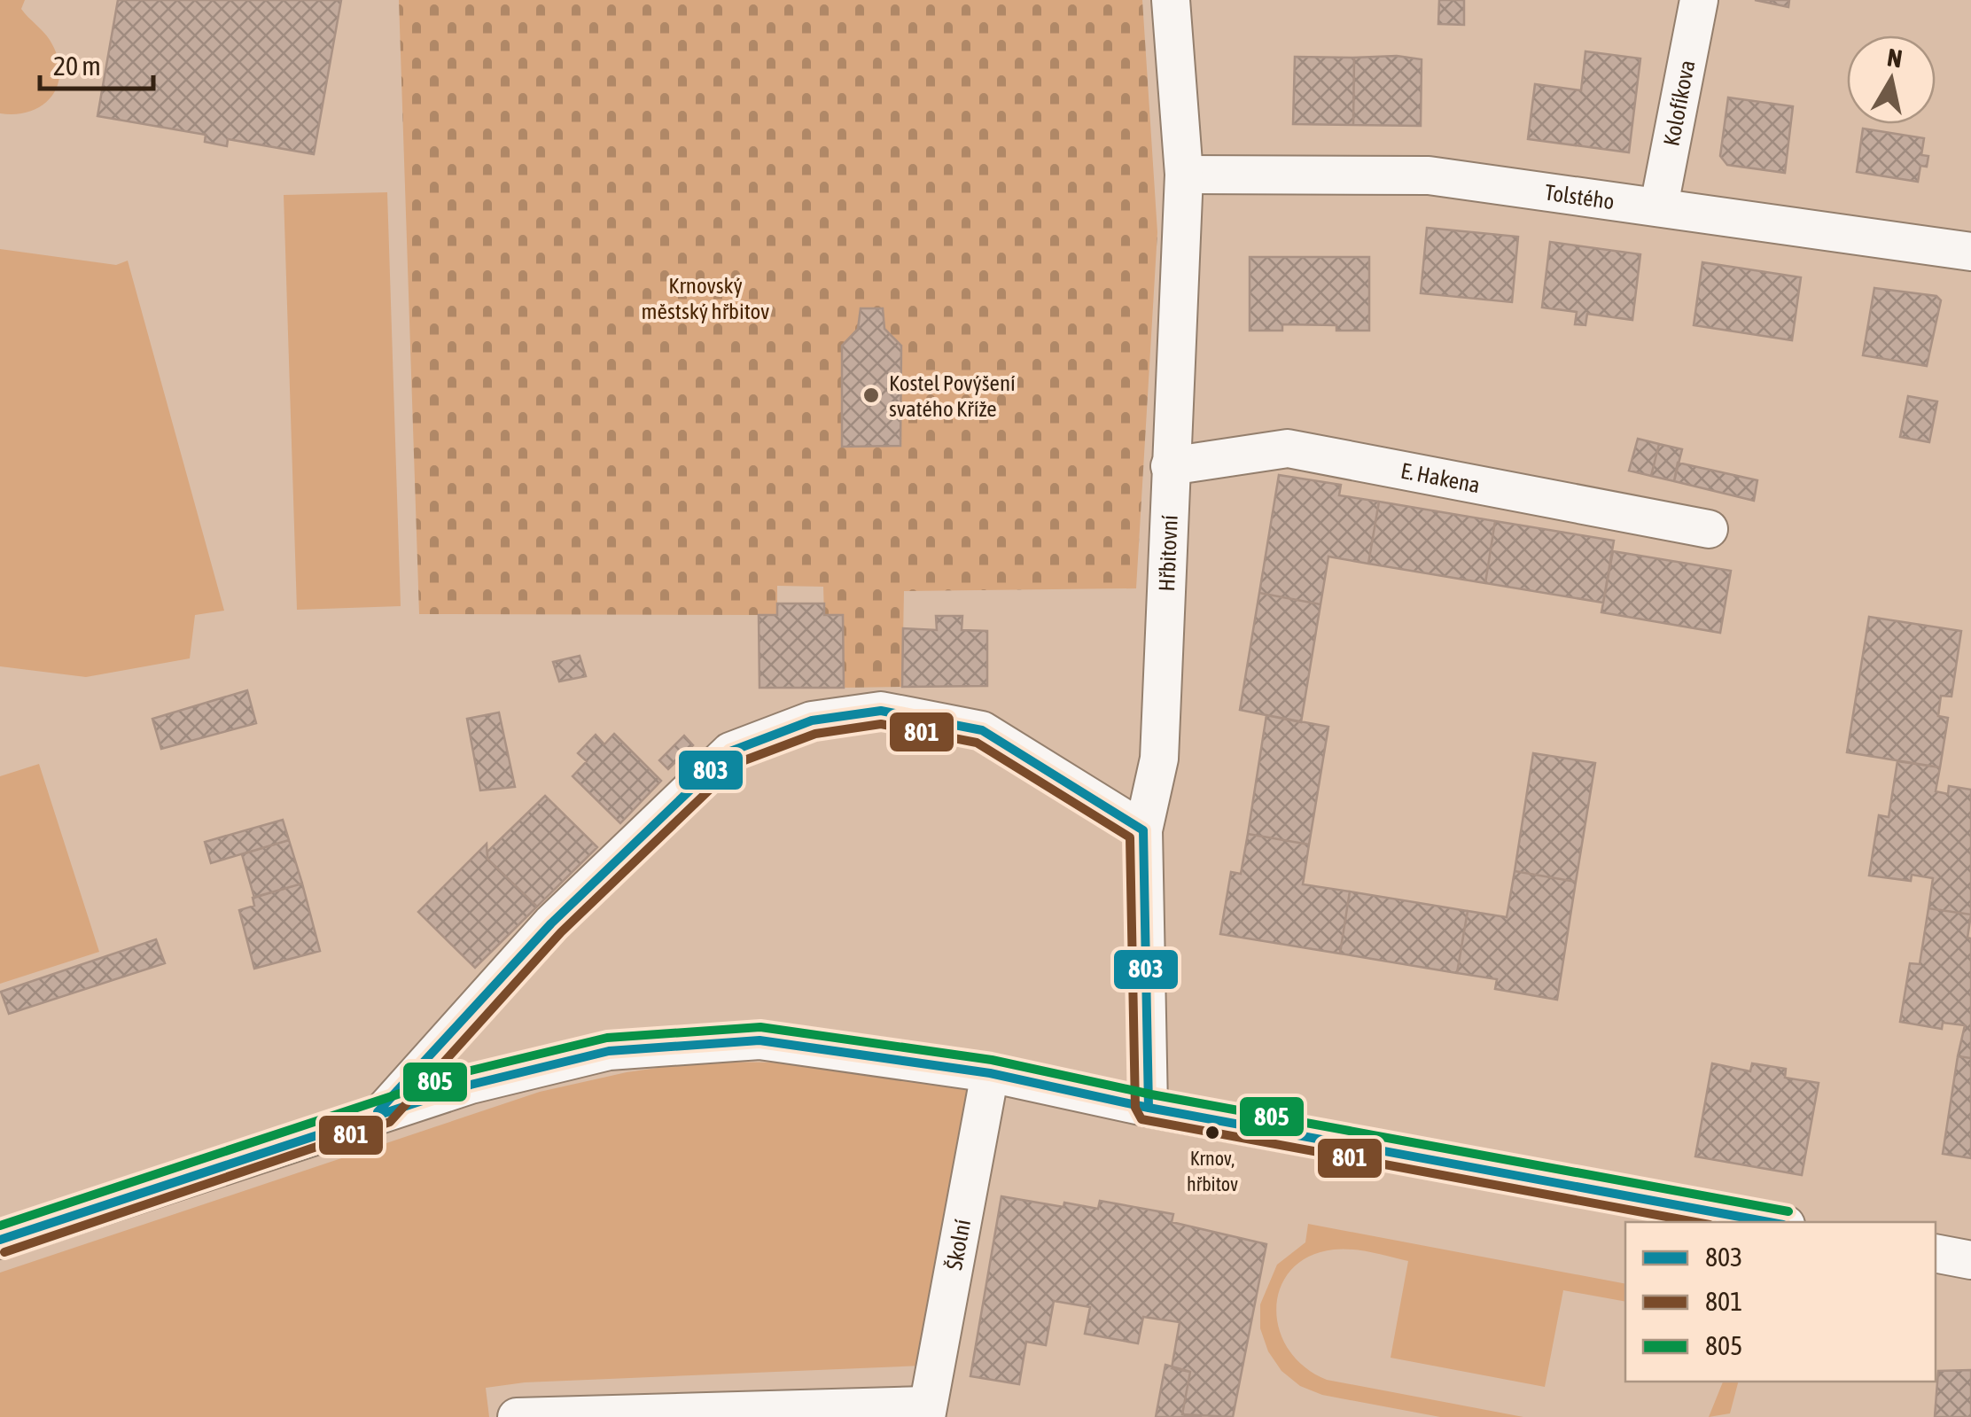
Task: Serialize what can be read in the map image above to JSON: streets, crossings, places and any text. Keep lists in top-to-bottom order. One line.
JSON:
{"streets":{"street":["Kolofíkova","Tolstého","E. Hakena","Hřbitovní","Školní"]},"crossings":[["Kolofíkova","Tolstého"],["Tolstého","Hřbitovní"],["E. Hakena","Hřbitovní"]],"parks":["Krnovský městský hřbitov"],"places":["Kostel Povýšení svatého Kříže","Krnov, hřbitov"],"lines":["transit line 803","transit line 801","transit line 805"],"legend":["803","801","805"],"scale_bar":"20 m","north":"top"}
